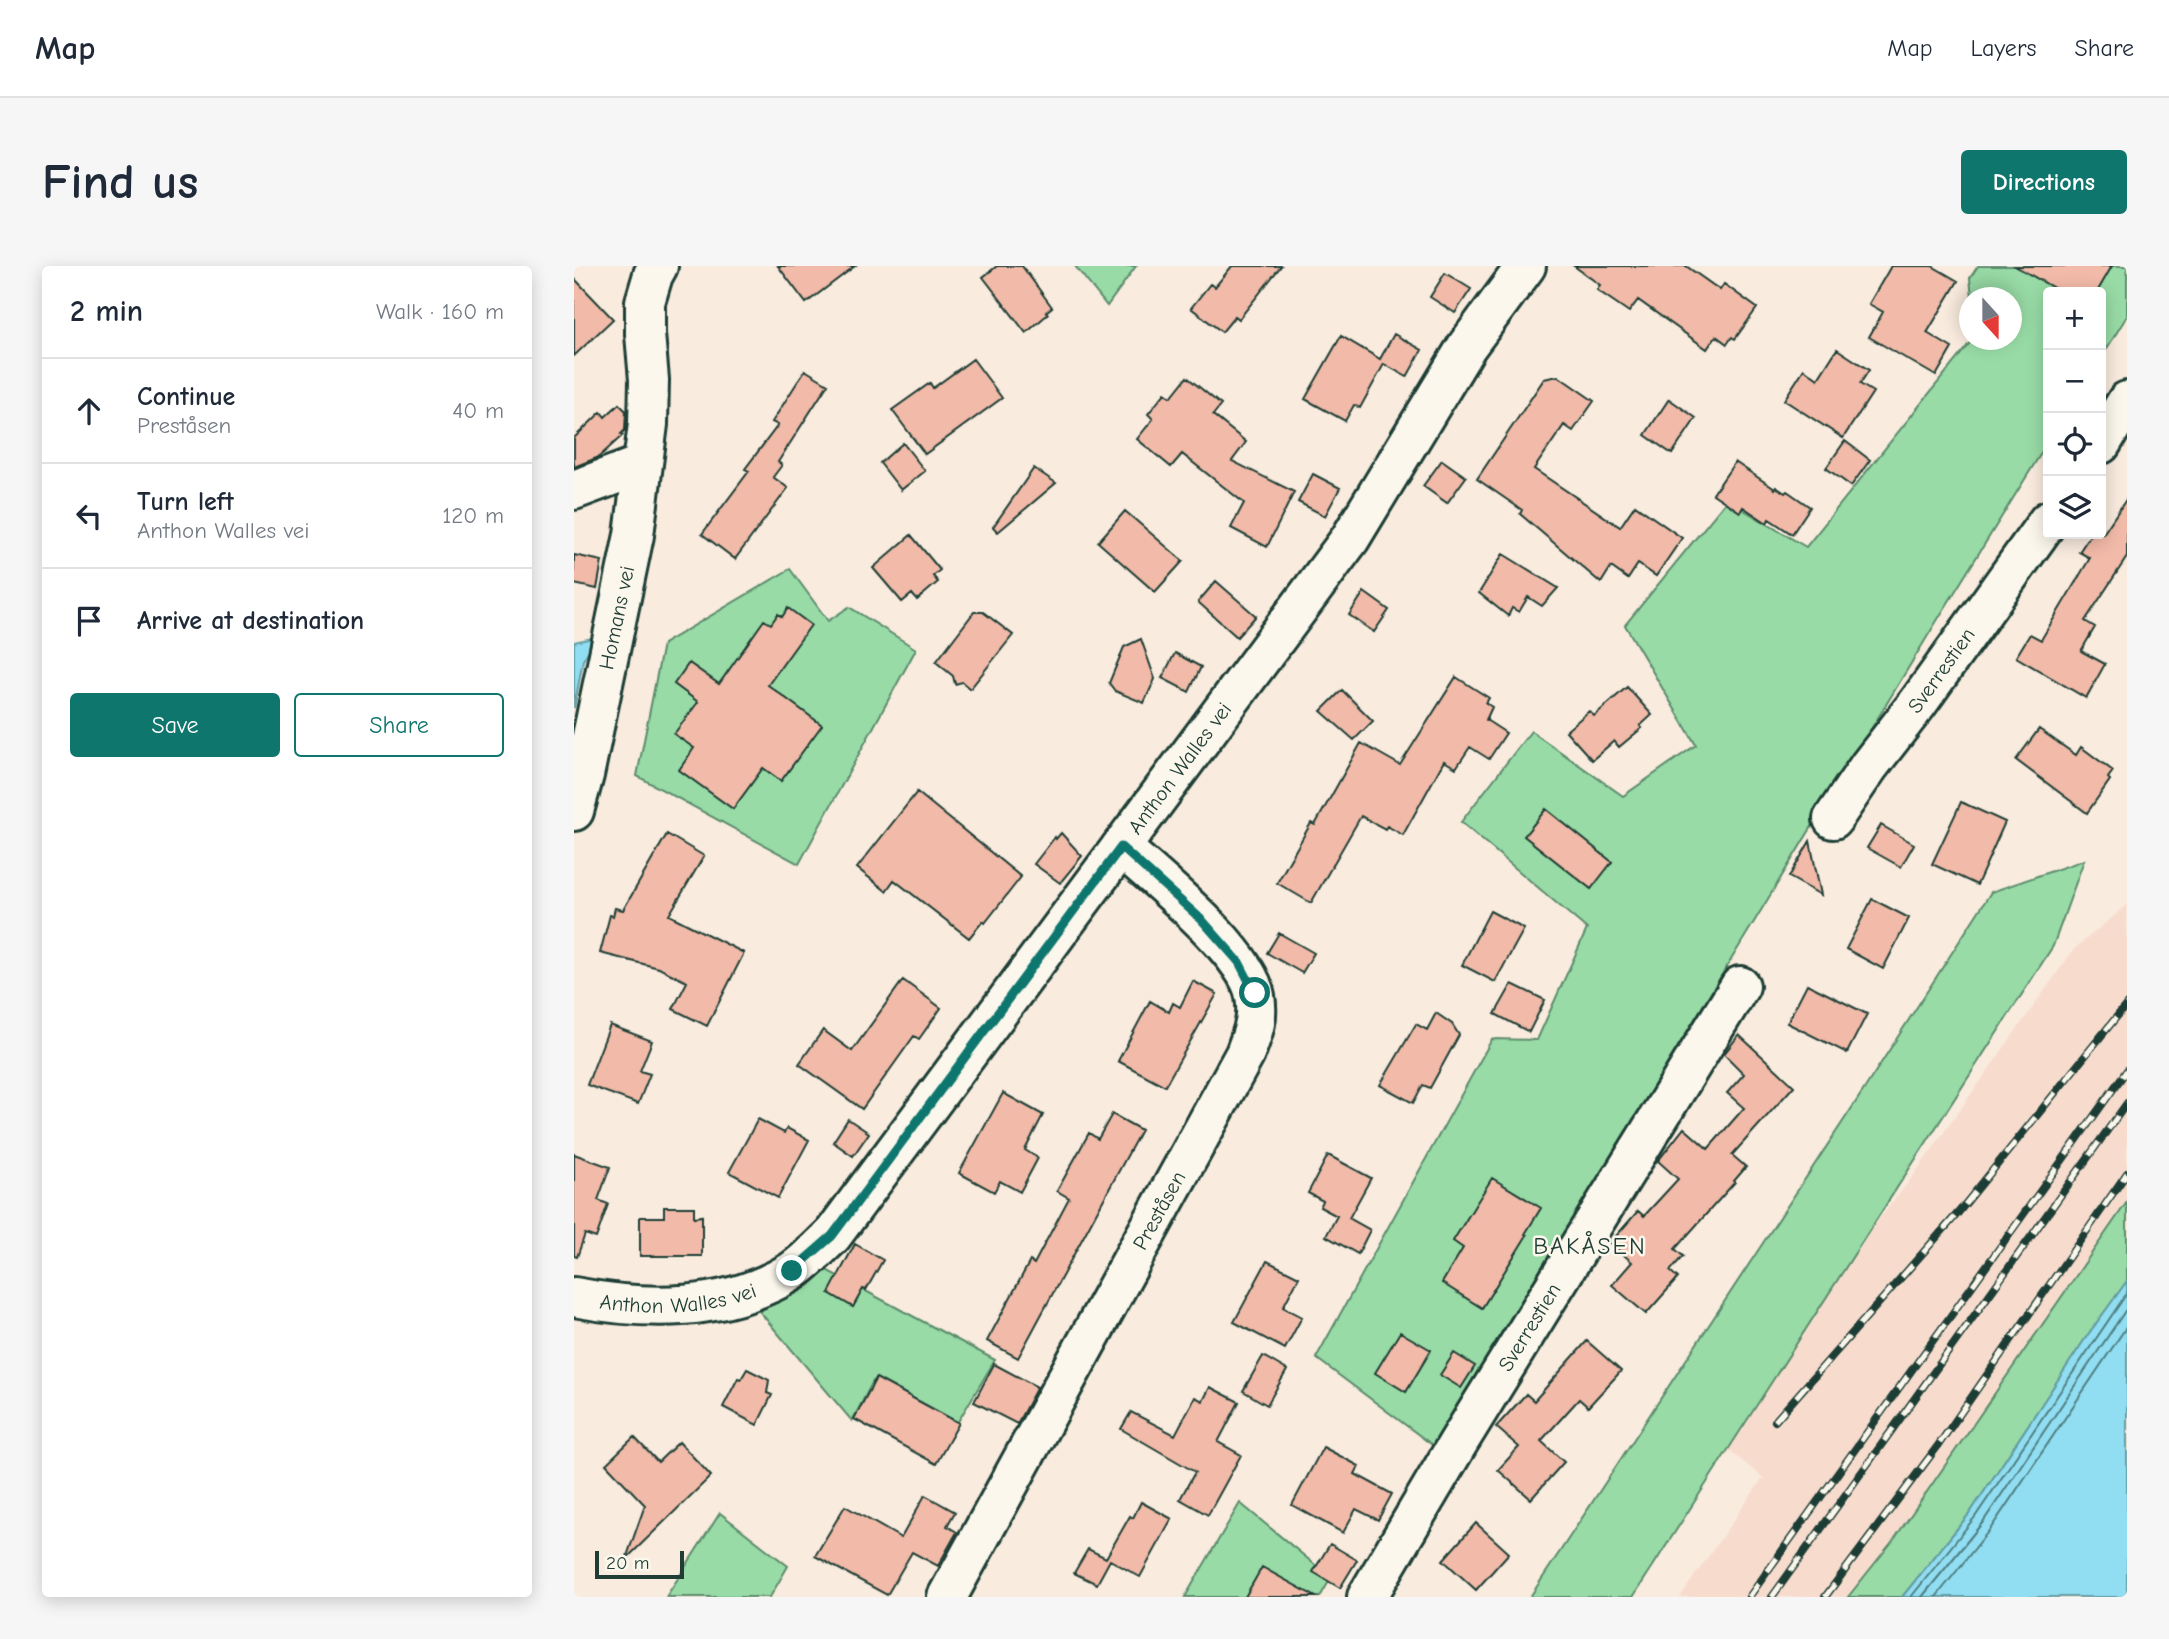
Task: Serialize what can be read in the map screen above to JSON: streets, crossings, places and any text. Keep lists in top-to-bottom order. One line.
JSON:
{"streets":{"street":["Homans vei","Sverrestien","Anthon Walles vei","Preståsen"]},"crossings":[["Anthon Walles vei","Preståsen"]],"districts":["BAKÅSEN"],"scale_bar":"20 m","north":"bottom","page":{"header":"Map","nav":["Map","Layers","Share"],"buttons":["Directions",["Save","Share"]],"title":"Find us","heading":["2 min","Walk · 160 m"],"map_buttons":["+","−"],"list":[["Continue","Preståsen","40 m"],["Turn left","Anthon Walles vei","120 m"],"Arrive at destination"],"scale":"20 m"}}
